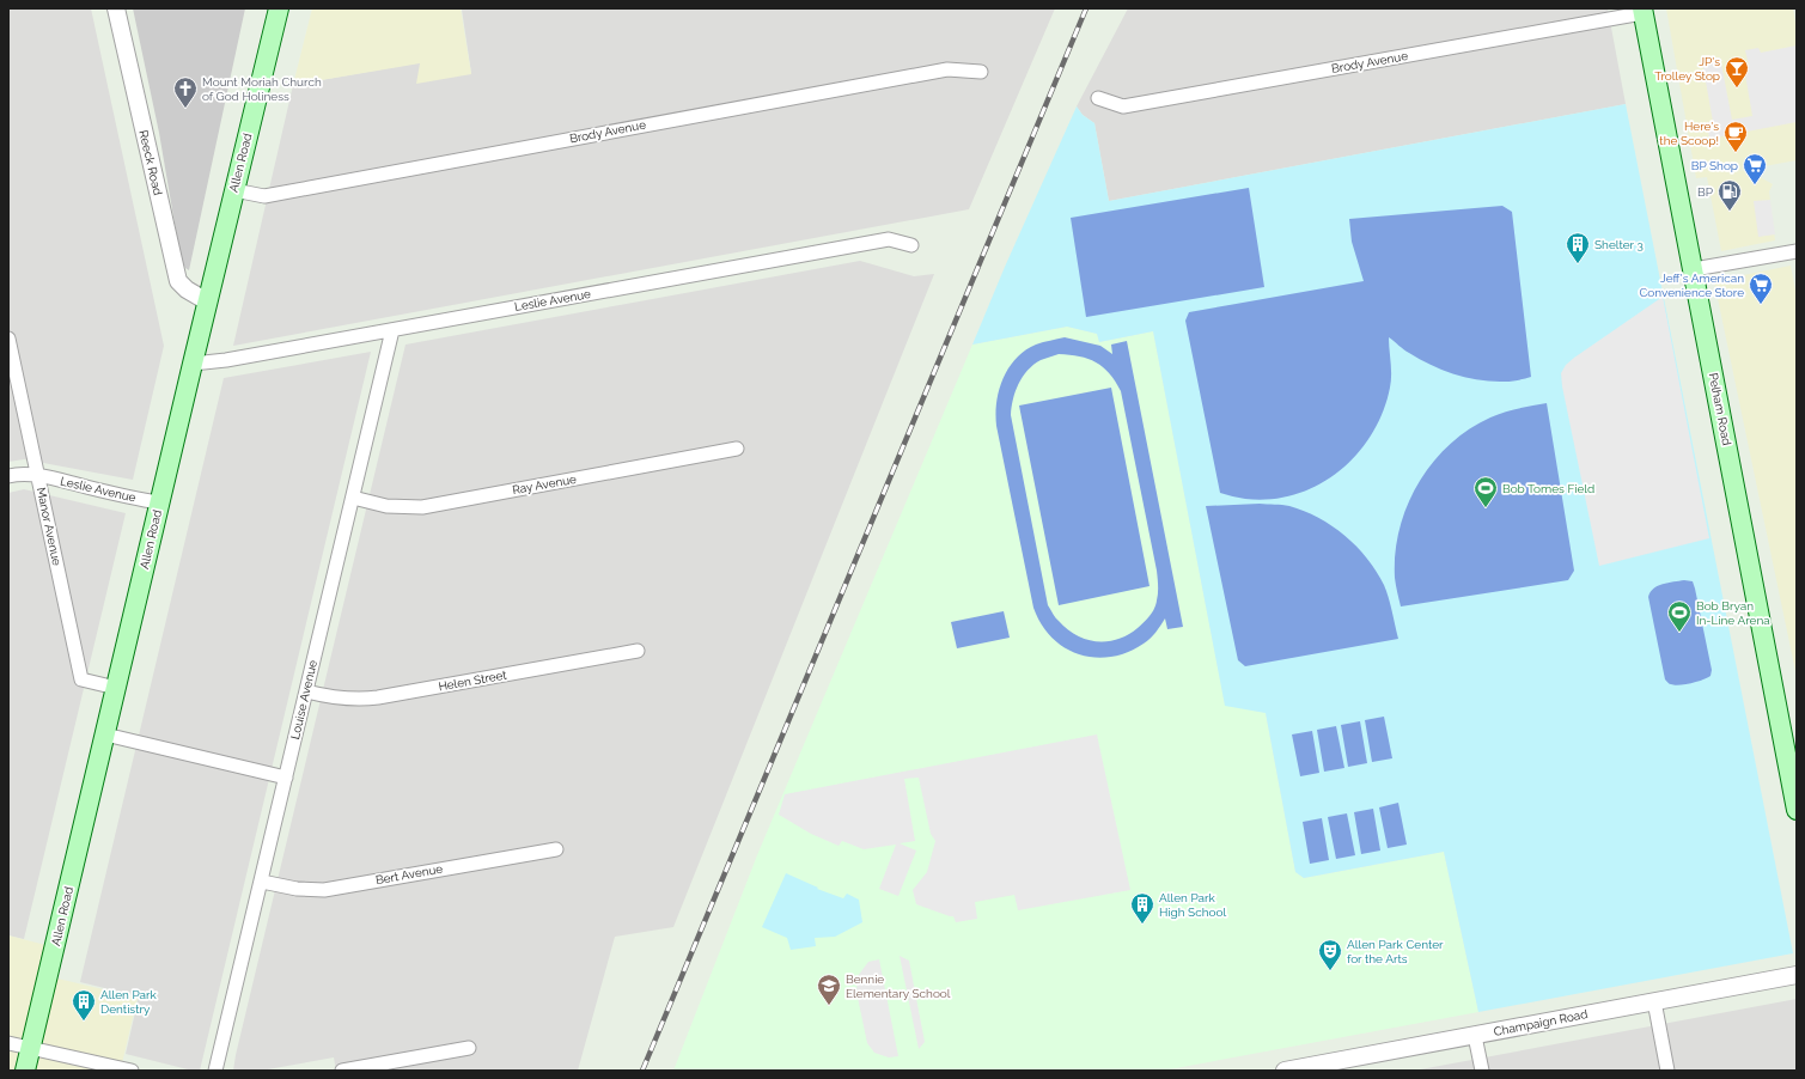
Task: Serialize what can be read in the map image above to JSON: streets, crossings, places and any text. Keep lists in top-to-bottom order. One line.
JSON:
{"streets":{"main road":["Allen Road","Pelham Road"],"street":["Brody Avenue","Reeck Road","Leslie Avenue","Ray Avenue","Manor Avenue","Helen Street","Louise Avenue","Bert Avenue","Champaign Road"]},"crossings":[["Brody Avenue","Allen Road"],["Brody Avenue","Pelham Road"],["Reeck Road","Allen Road"],["Allen Road","Leslie Avenue"],["Allen Road","Manor Avenue"],["Leslie Avenue","Manor Avenue"],["Leslie Avenue","Louise Avenue"],["Ray Avenue","Louise Avenue"],["Helen Street","Louise Avenue"],["Louise Avenue","Bert Avenue"]],"places":{"bar":["JP's Trolley Stop"],"church":["Mount Moriah Church of God Holiness"],"cafe":["Here's the Scoop!"],"supermarket":["BP Shop","Jeff's American Convenience Store"],"fuel station":["BP"],"building":["Shelter 3","Allen Park High School","Allen Park Dentistry"],"sports":["Bob Tomes Field","Bob Bryan In-Line Arena"],"theatre":["Allen Park Center for the Arts"],"school or university":["Bennie Elementary School"]}}
